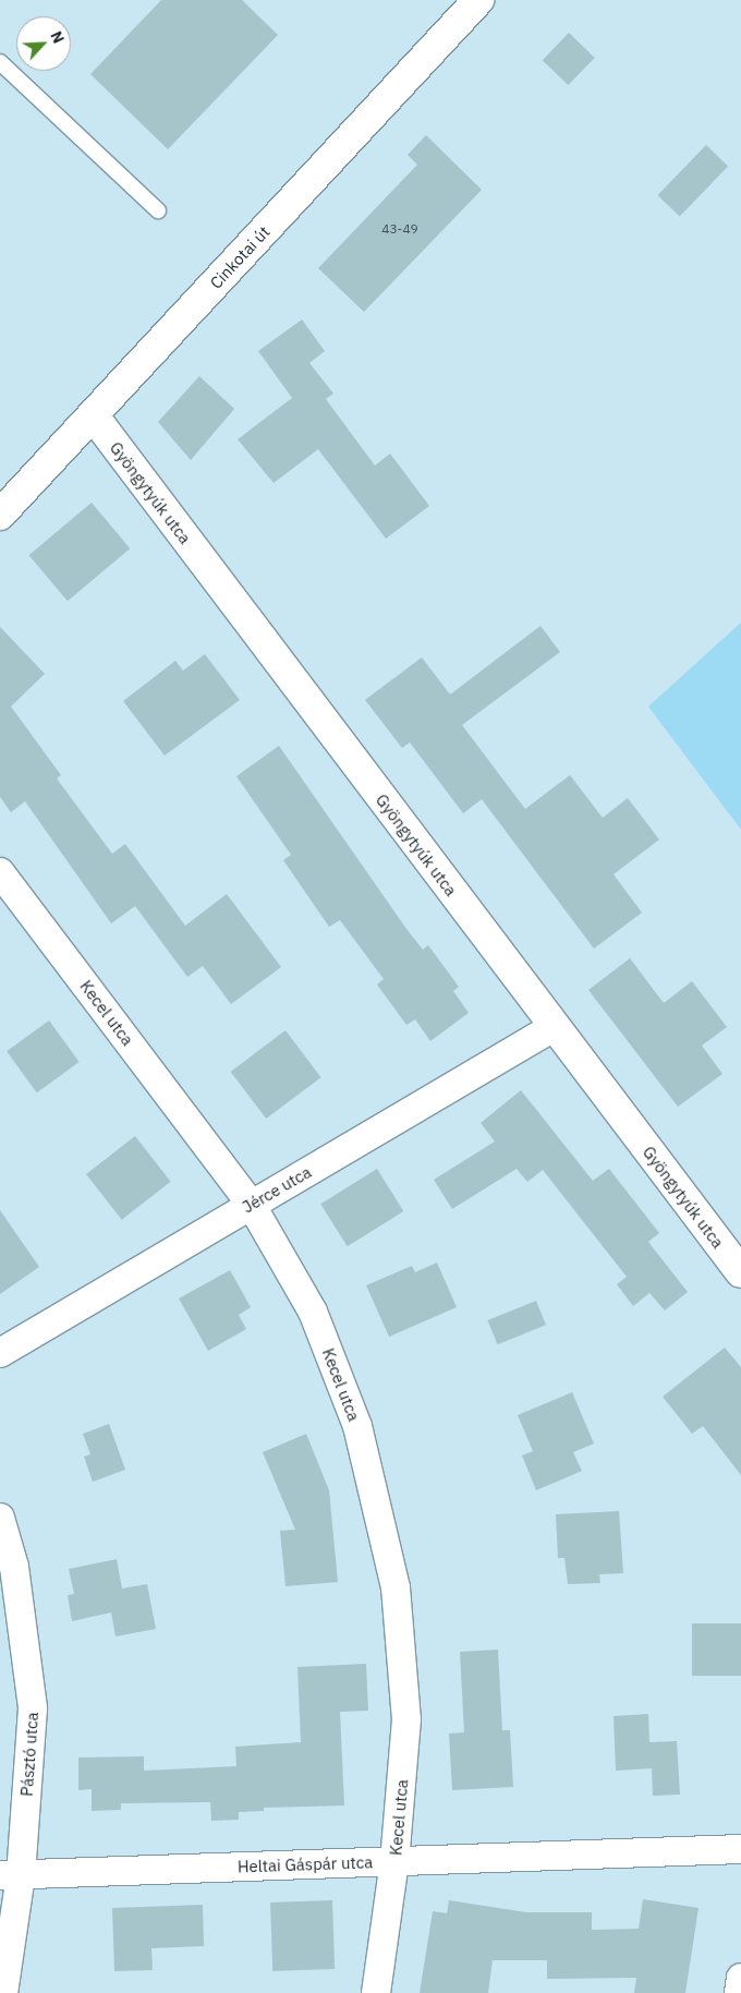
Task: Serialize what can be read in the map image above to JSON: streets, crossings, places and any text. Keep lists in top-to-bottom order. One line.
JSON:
{"streets":{"street":["Cinkotai út","Gyöngytyúk utca","Kecel utca","Jérce utca","Pásztó utca","Heltai Gáspár utca"]},"crossings":[["Cinkotai út","Gyöngytyúk utca"],["Gyöngytyúk utca","Jérce utca"],["Kecel utca","Jérce utca"],["Kecel utca","Heltai Gáspár utca"],["Pásztó utca","Heltai Gáspár utca"]],"house_numbers":["43-49"],"north":"top right"}
